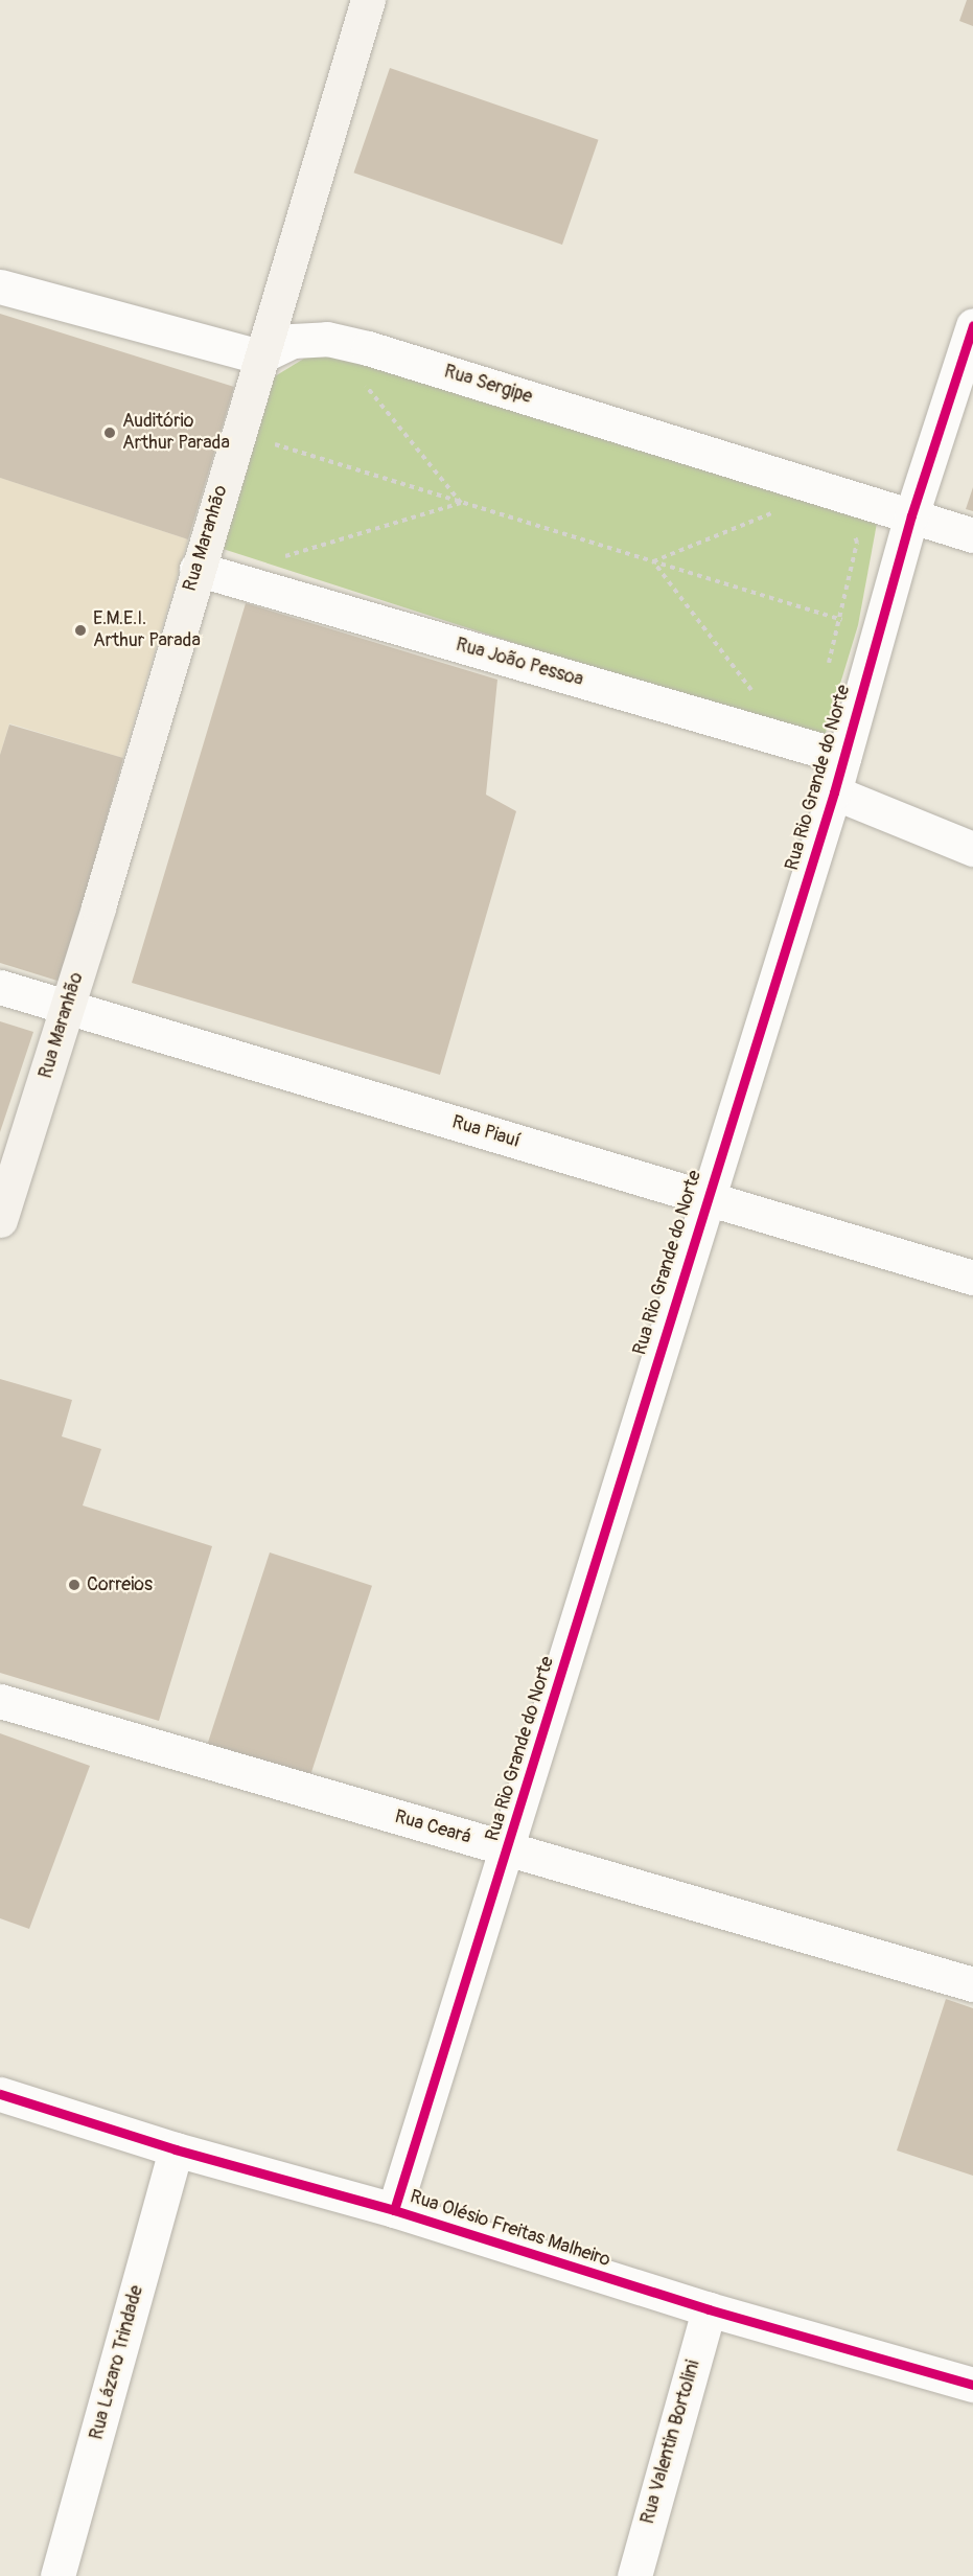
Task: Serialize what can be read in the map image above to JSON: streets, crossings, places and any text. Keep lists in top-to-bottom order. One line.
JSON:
{"streets":{"main road":["Rua Maranhão"],"street":["Rua Sergipe","Rua João Pessoa","Rua Rio Grande do Norte","Rua Piauí","Rua Ceará","Rua Olésio Freitas Malheiro","Rua Lázaro Trindade","Rua Valentin Bortolini"]},"crossings":[["Rua Sergipe","Rua Maranhão"],["Rua Sergipe","Rua Rio Grande do Norte"],["Rua Maranhão","Rua João Pessoa"],["Rua Maranhão","Rua Piauí"],["Rua João Pessoa","Rua Rio Grande do Norte"],["Rua Rio Grande do Norte","Rua Piauí"],["Rua Rio Grande do Norte","Rua Ceará"],["Rua Rio Grande do Norte","Rua Olésio Freitas Malheiro"],["Rua Olésio Freitas Malheiro","Rua Lázaro Trindade"],["Rua Olésio Freitas Malheiro","Rua Valentin Bortolini"]],"places":["Auditório Arthur Parada","E.M.E.I. Arthur Parada","Correios"]}
